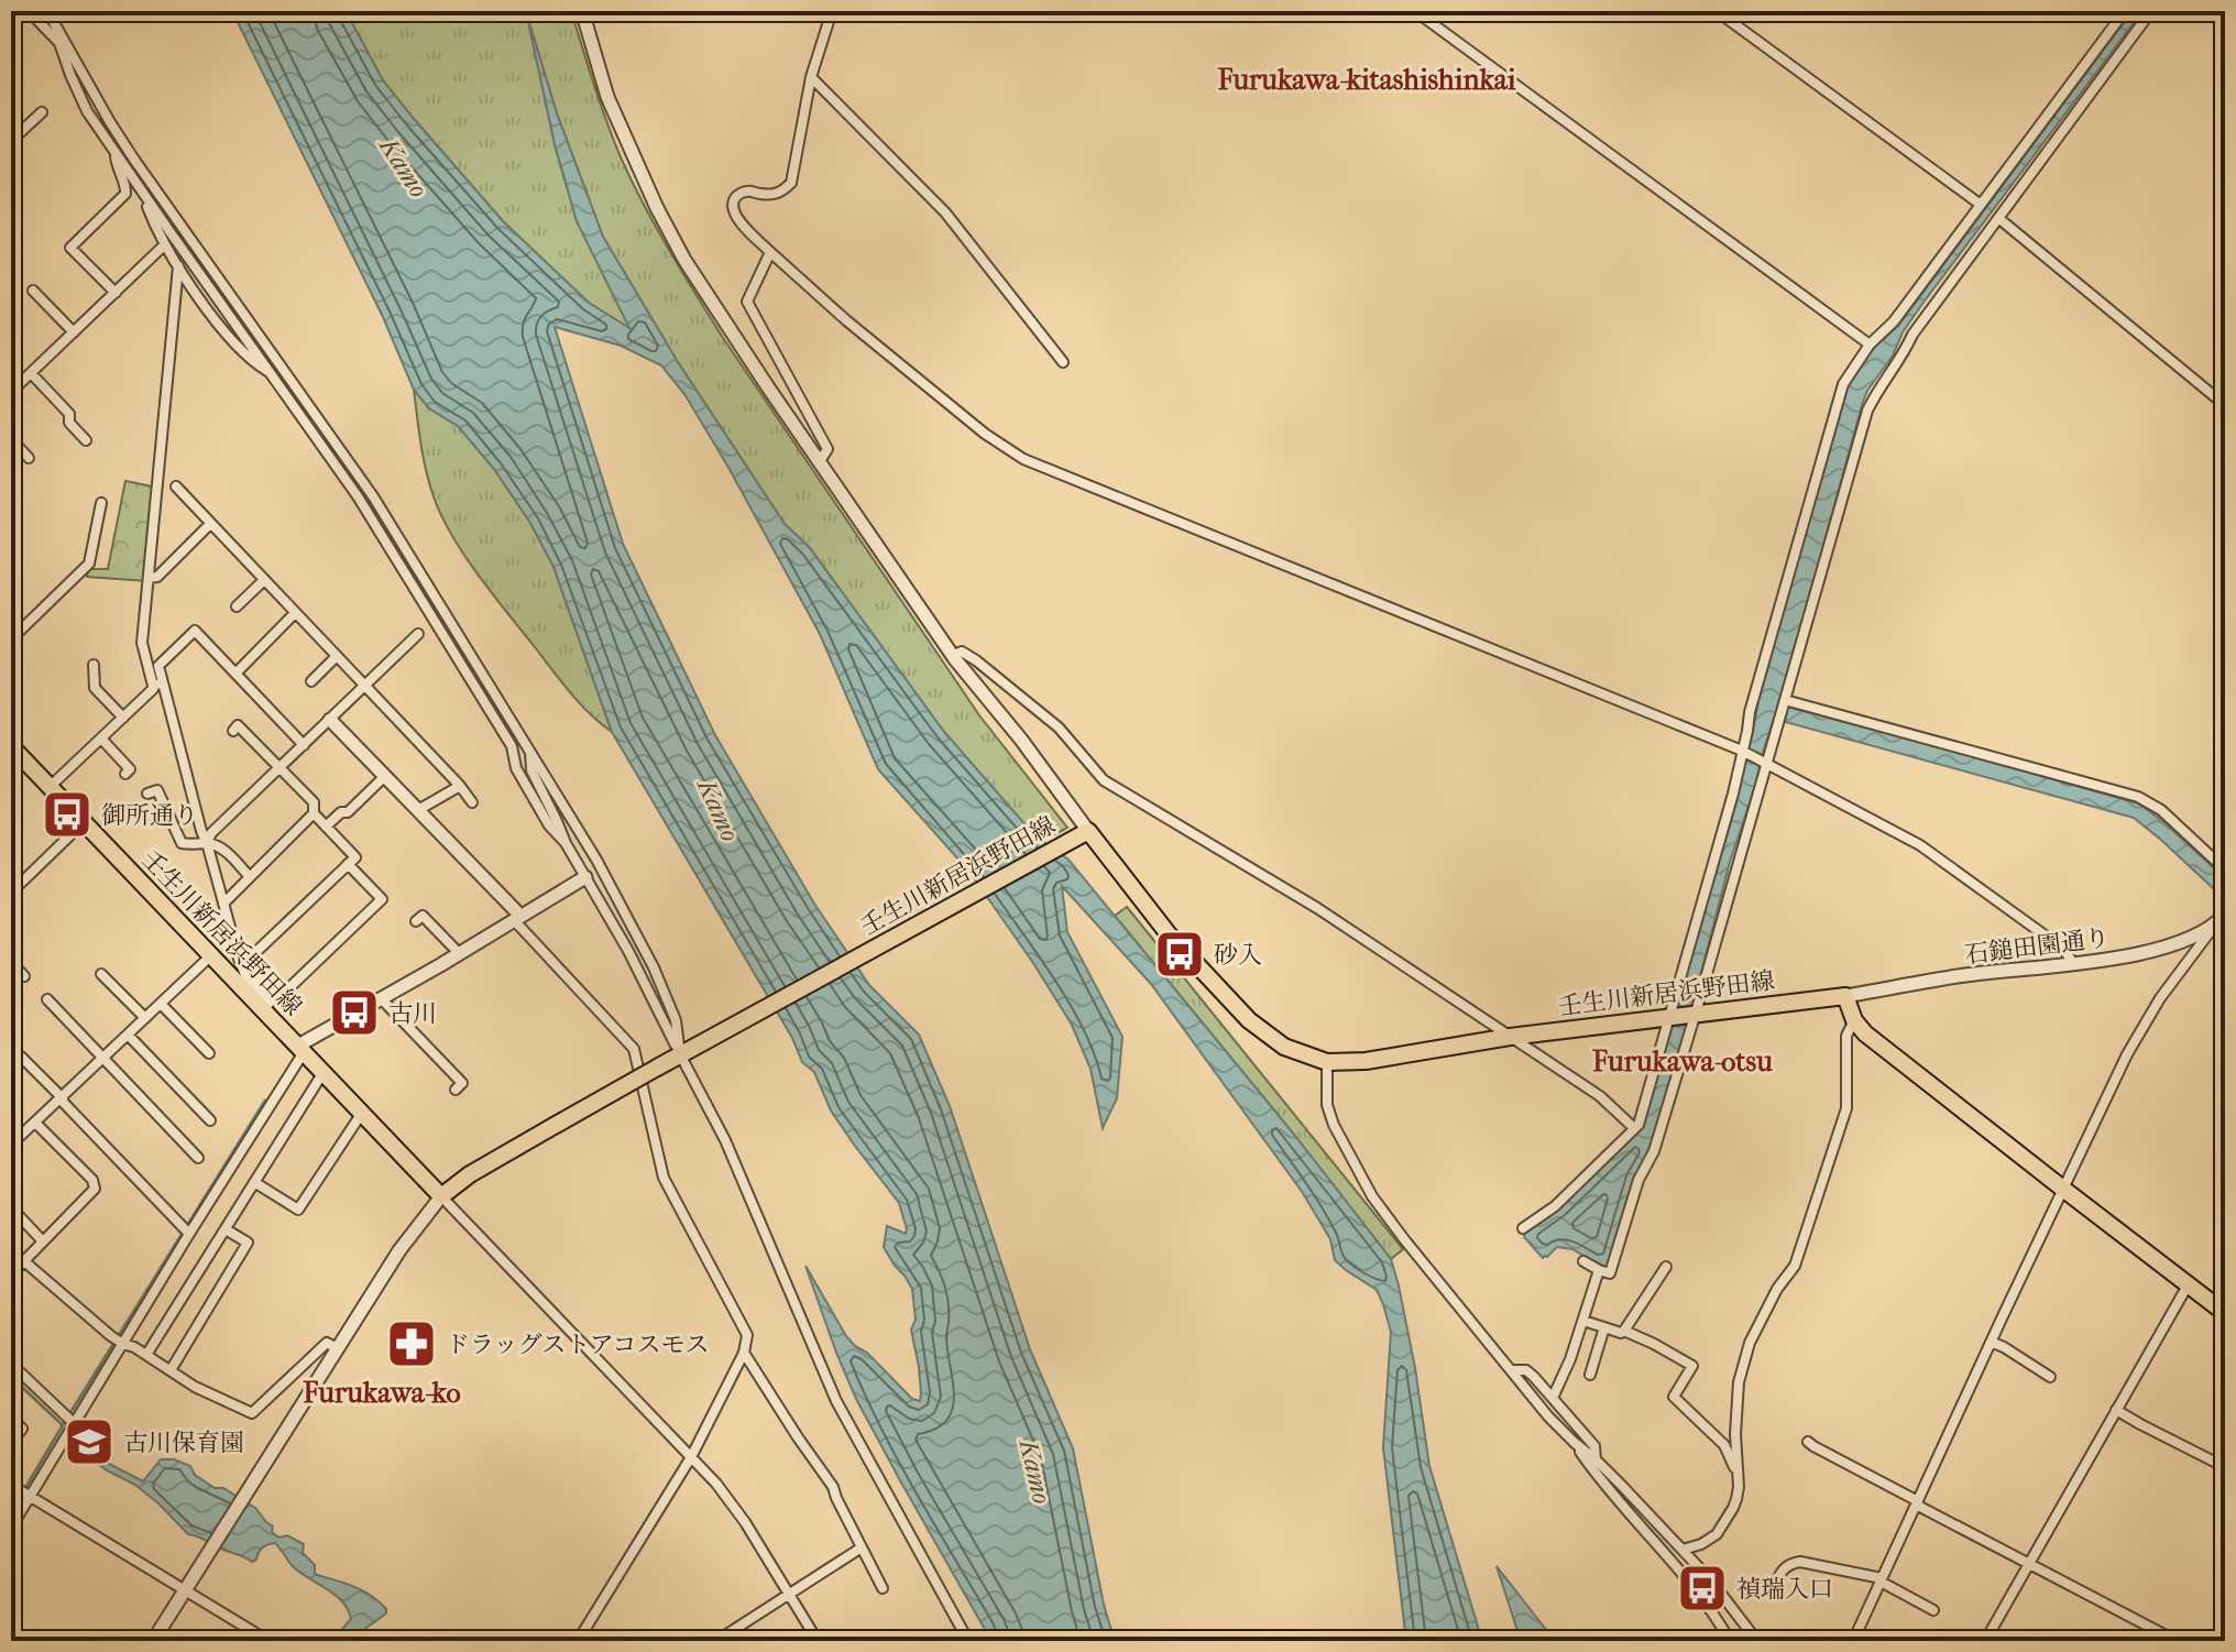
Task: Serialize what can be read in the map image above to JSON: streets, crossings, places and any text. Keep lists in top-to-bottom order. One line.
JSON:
{"streets":{"main road":["壬生川新居浜野田線"],"street":["石鎚田園通り"]},"crossings":[["壬生川新居浜野田線","石鎚田園通り"]],"districts":["Furukawa-kitashishinkai","Furukawa-otsu","Furukawa-ko"],"water":["Kamo"],"places":{"bus stop":["御所通り","砂入","古川","禎瑞入口"],"pharmacy":["ドラッグストアコスモス"],"school or university":["古川保育園"]}}
